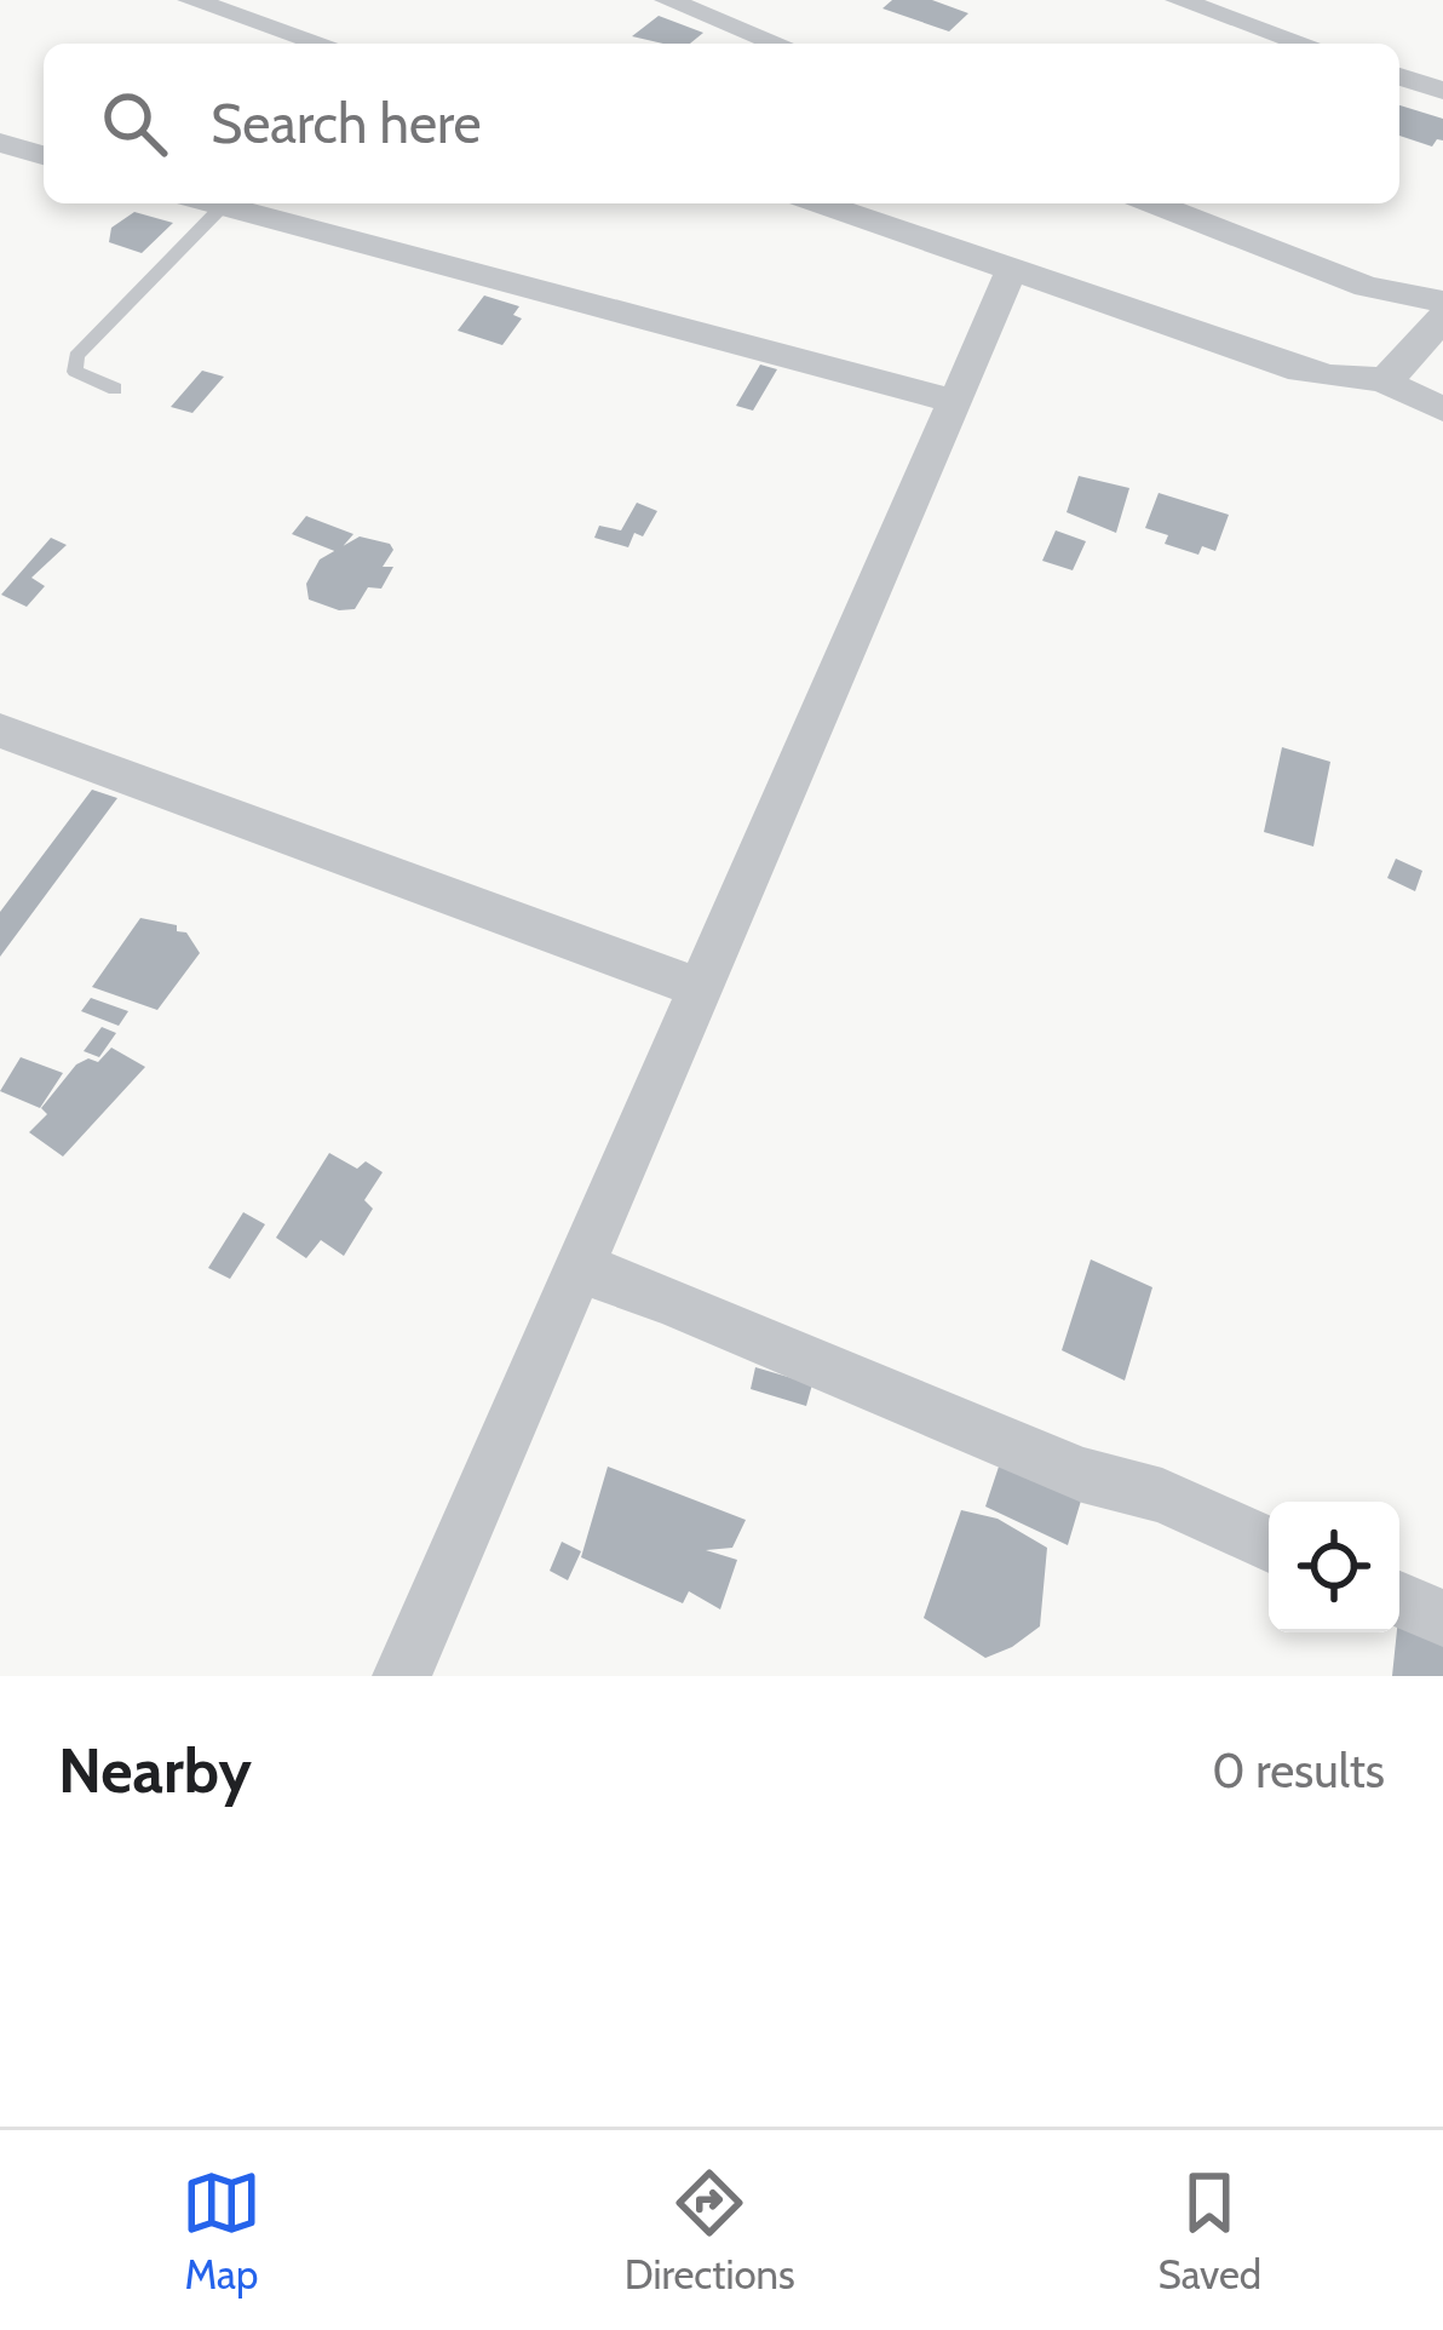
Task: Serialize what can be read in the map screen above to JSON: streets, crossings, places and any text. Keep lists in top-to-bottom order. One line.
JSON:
{"page":{"search":"Search here","heading":["Nearby","0 results"],"nav":["Map","Directions","Saved"]}}
